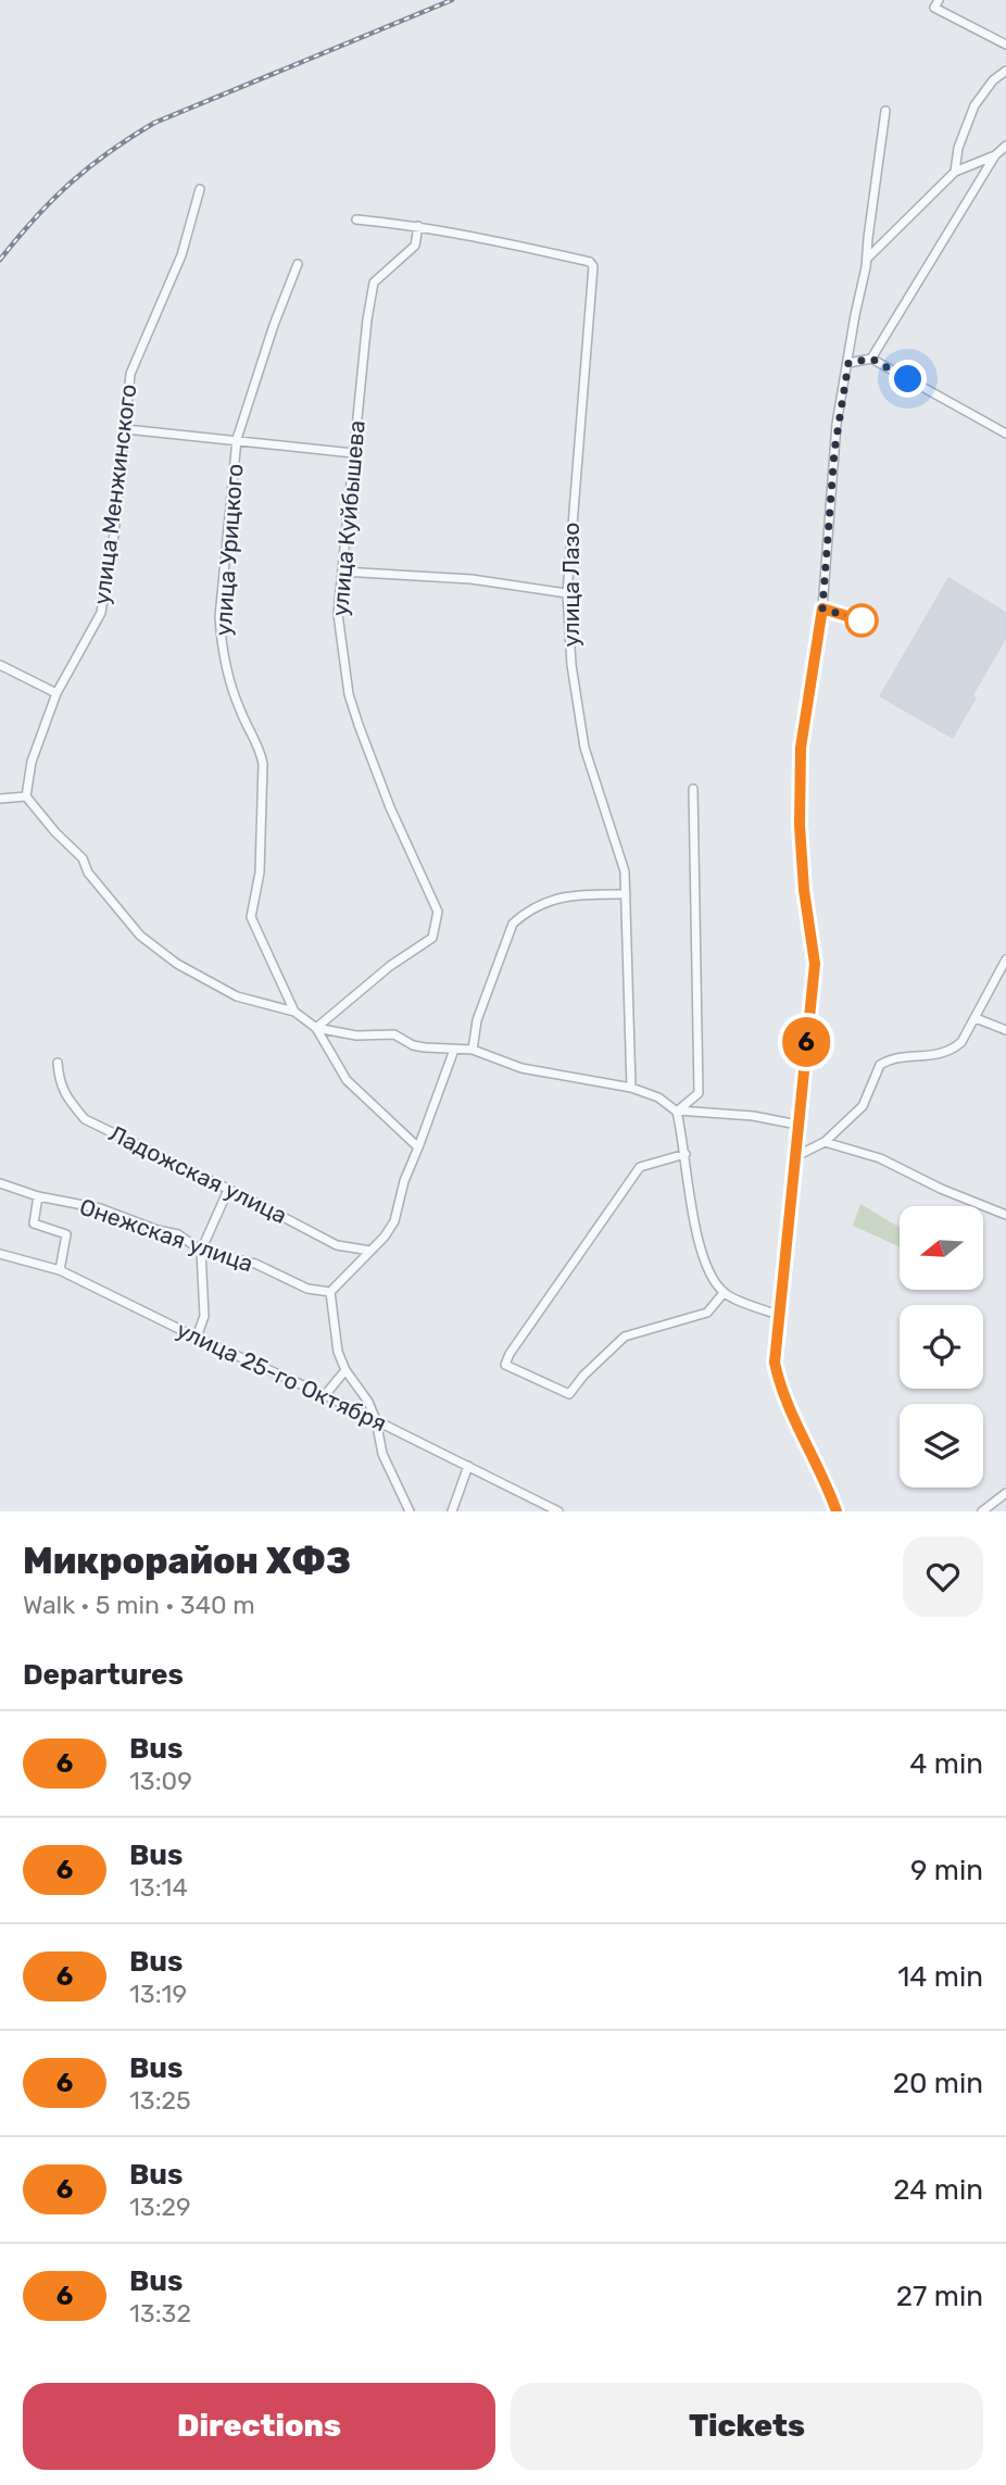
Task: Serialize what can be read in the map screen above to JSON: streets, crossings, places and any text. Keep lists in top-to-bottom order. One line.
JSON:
{"streets":{"street":["улица Менжинского","улица Куйбышева","улица Урицкого","улица Лазо","Ладожская улица","Онежская улица","улица 25-го Октября"]},"crossings":[["улица Куйбышева","улица Лазо"]],"lines":["bus line 6"],"north":"left","page":{"on_map":"6","heading":[["Микрорайон ХФЗ","Walk · 5 min · 340 m"],"Departures"],"list":[{"mark":"6","name":"Bus","note":"13:09","value":"4 min"},{"mark":"6","name":"Bus","note":"13:14","value":"9 min"},{"mark":"6","name":"Bus","note":"13:19","value":"14 min"},{"mark":"6","name":"Bus","note":"13:25","value":"20 min"},{"mark":"6","name":"Bus","note":"13:29","value":"24 min"},{"mark":"6","name":"Bus","note":"13:32","value":"27 min"}],"buttons":["Directions","Tickets"]}}
